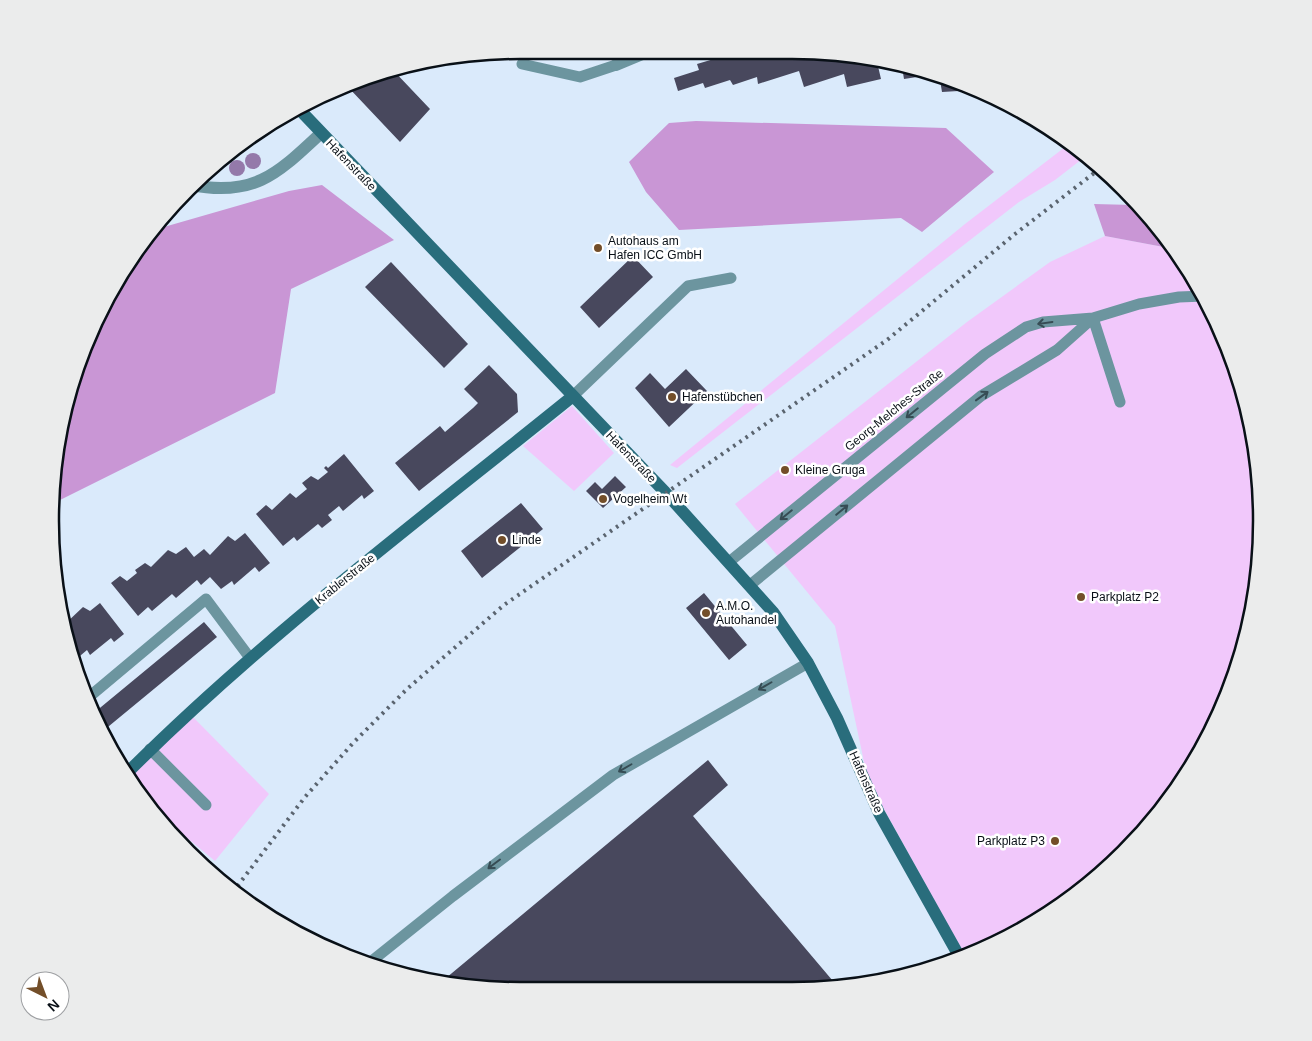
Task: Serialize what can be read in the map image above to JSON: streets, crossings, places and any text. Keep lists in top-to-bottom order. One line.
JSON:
{"streets":{"main road":["Hafenstraße","Krablerstraße"],"lane":["Georg-Melches-Straße"]},"crossings":[["Hafenstraße","Georg-Melches-Straße"],["Hafenstraße","Krablerstraße"]],"places":["Autohaus am Hafen ICC GmbH","Hafenstübchen","Kleine Gruga","Vogelheim Wt","Linde","Parkplatz P2","A.M.O. Autohandel","Parkplatz P3"],"north":"bottom right"}
